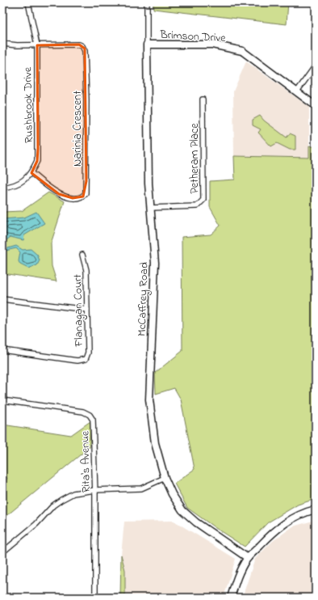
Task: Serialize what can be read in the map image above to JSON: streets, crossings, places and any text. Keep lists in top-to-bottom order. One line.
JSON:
{"streets":{"street":["Brimson Drive","Rushbrook Drive","Narinia Crescent","Petheram Place","McCaffrey Road","Flanagan Court","Rita's Avenue"]},"crossings":[["Brimson Drive","McCaffrey Road"],["Rushbrook Drive","Narinia Crescent"],["Petheram Place","McCaffrey Road"]]}
